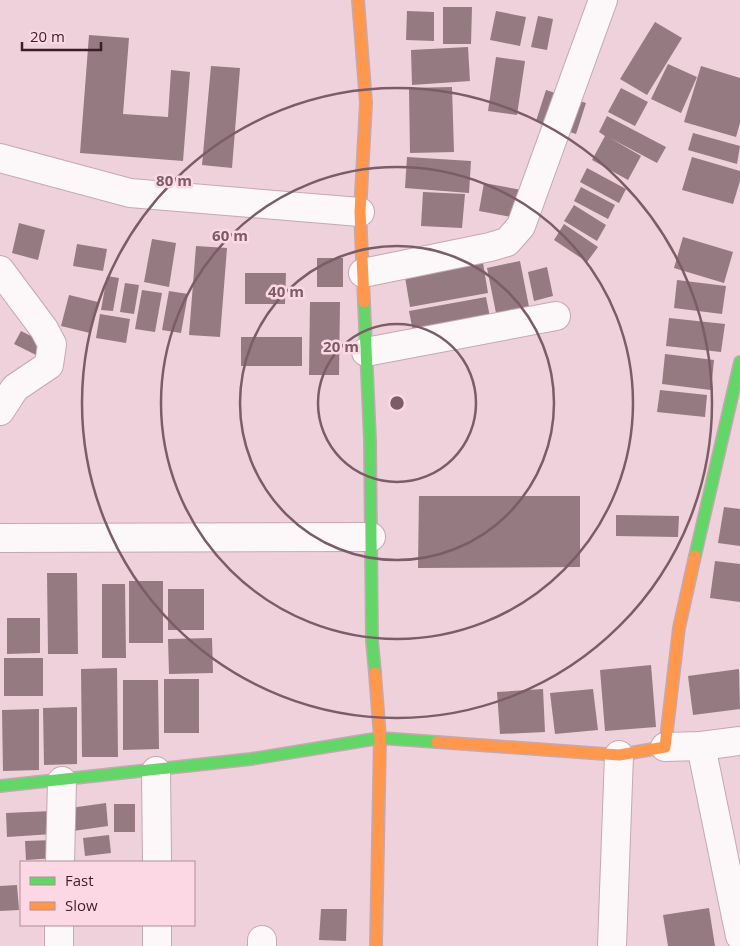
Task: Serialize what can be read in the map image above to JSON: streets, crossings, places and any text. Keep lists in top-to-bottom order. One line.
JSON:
{"legend":["Fast","Slow"],"scale_bar":"20 m","rings":["80 m","60 m","40 m","20 m"]}
